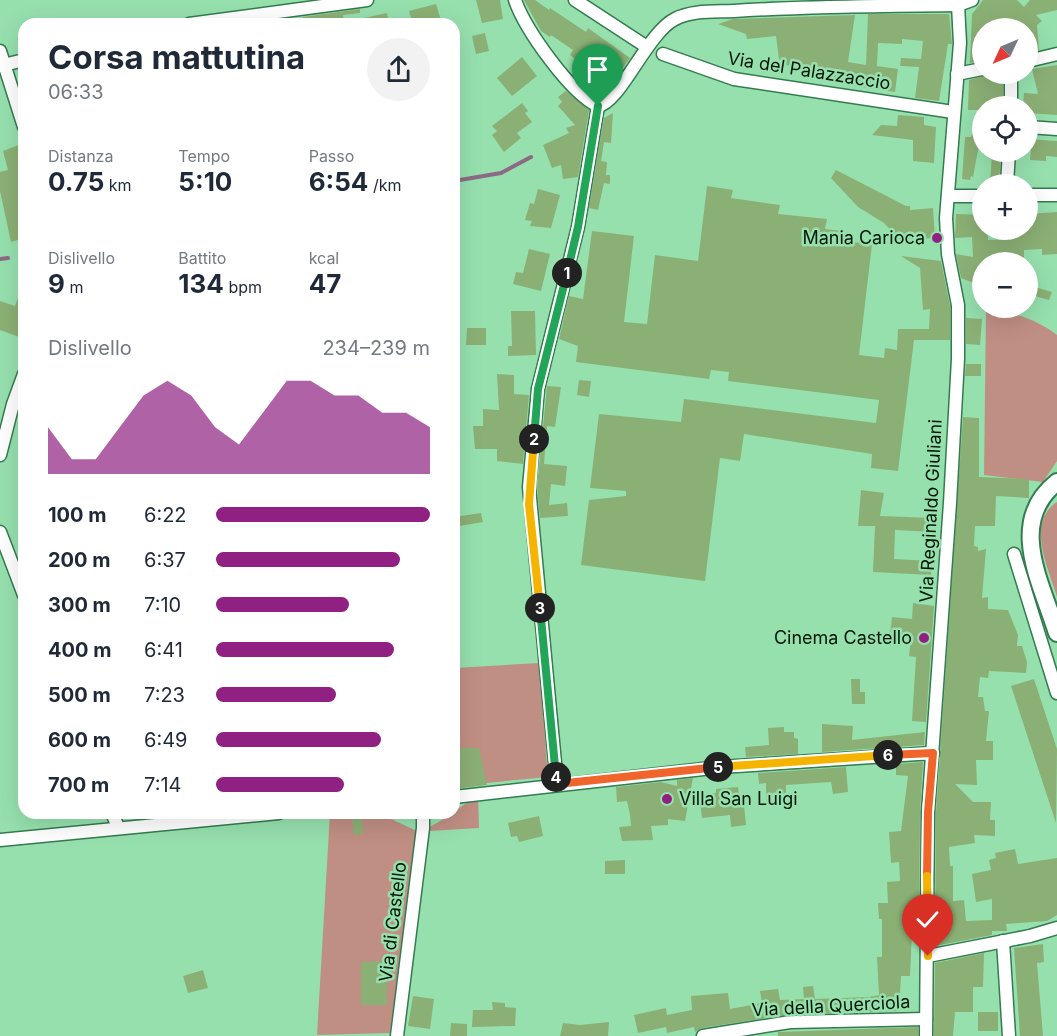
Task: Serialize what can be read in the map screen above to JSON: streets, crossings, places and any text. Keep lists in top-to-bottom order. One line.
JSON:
{"streets":{"street":["Via del Palazzaccio","Via Reginaldo Giuliani","Via di Castello","Via della Querciola"]},"crossings":[["Via del Palazzaccio","Via Reginaldo Giuliani"],["Via Reginaldo Giuliani","Via della Querciola"]],"places":["Mania Carioca","Cinema Castello","Villa San Luigi"],"north":"bottom left","page":{"map_buttons":["+","−"],"heading":["Corsa mattutina","06:33"],"stats":[["Distanza","0.75 km"],["Tempo","5:10"],["Passo","6:54 /km"],["Dislivello","9 m"],["Battito","134 bpm"],["kcal","47"]],"pins":["1","2","3","6","5","4"],"chart":["Dislivello","234–239 m"],"list":[{"name":"100 m","note":"6:22"},{"name":"200 m","note":"6:37"},{"name":"300 m","note":"7:10"},{"name":"400 m","note":"6:41"},{"name":"500 m","note":"7:23"},{"name":"600 m","note":"6:49"},{"name":"700 m","note":"7:14"}]}}
